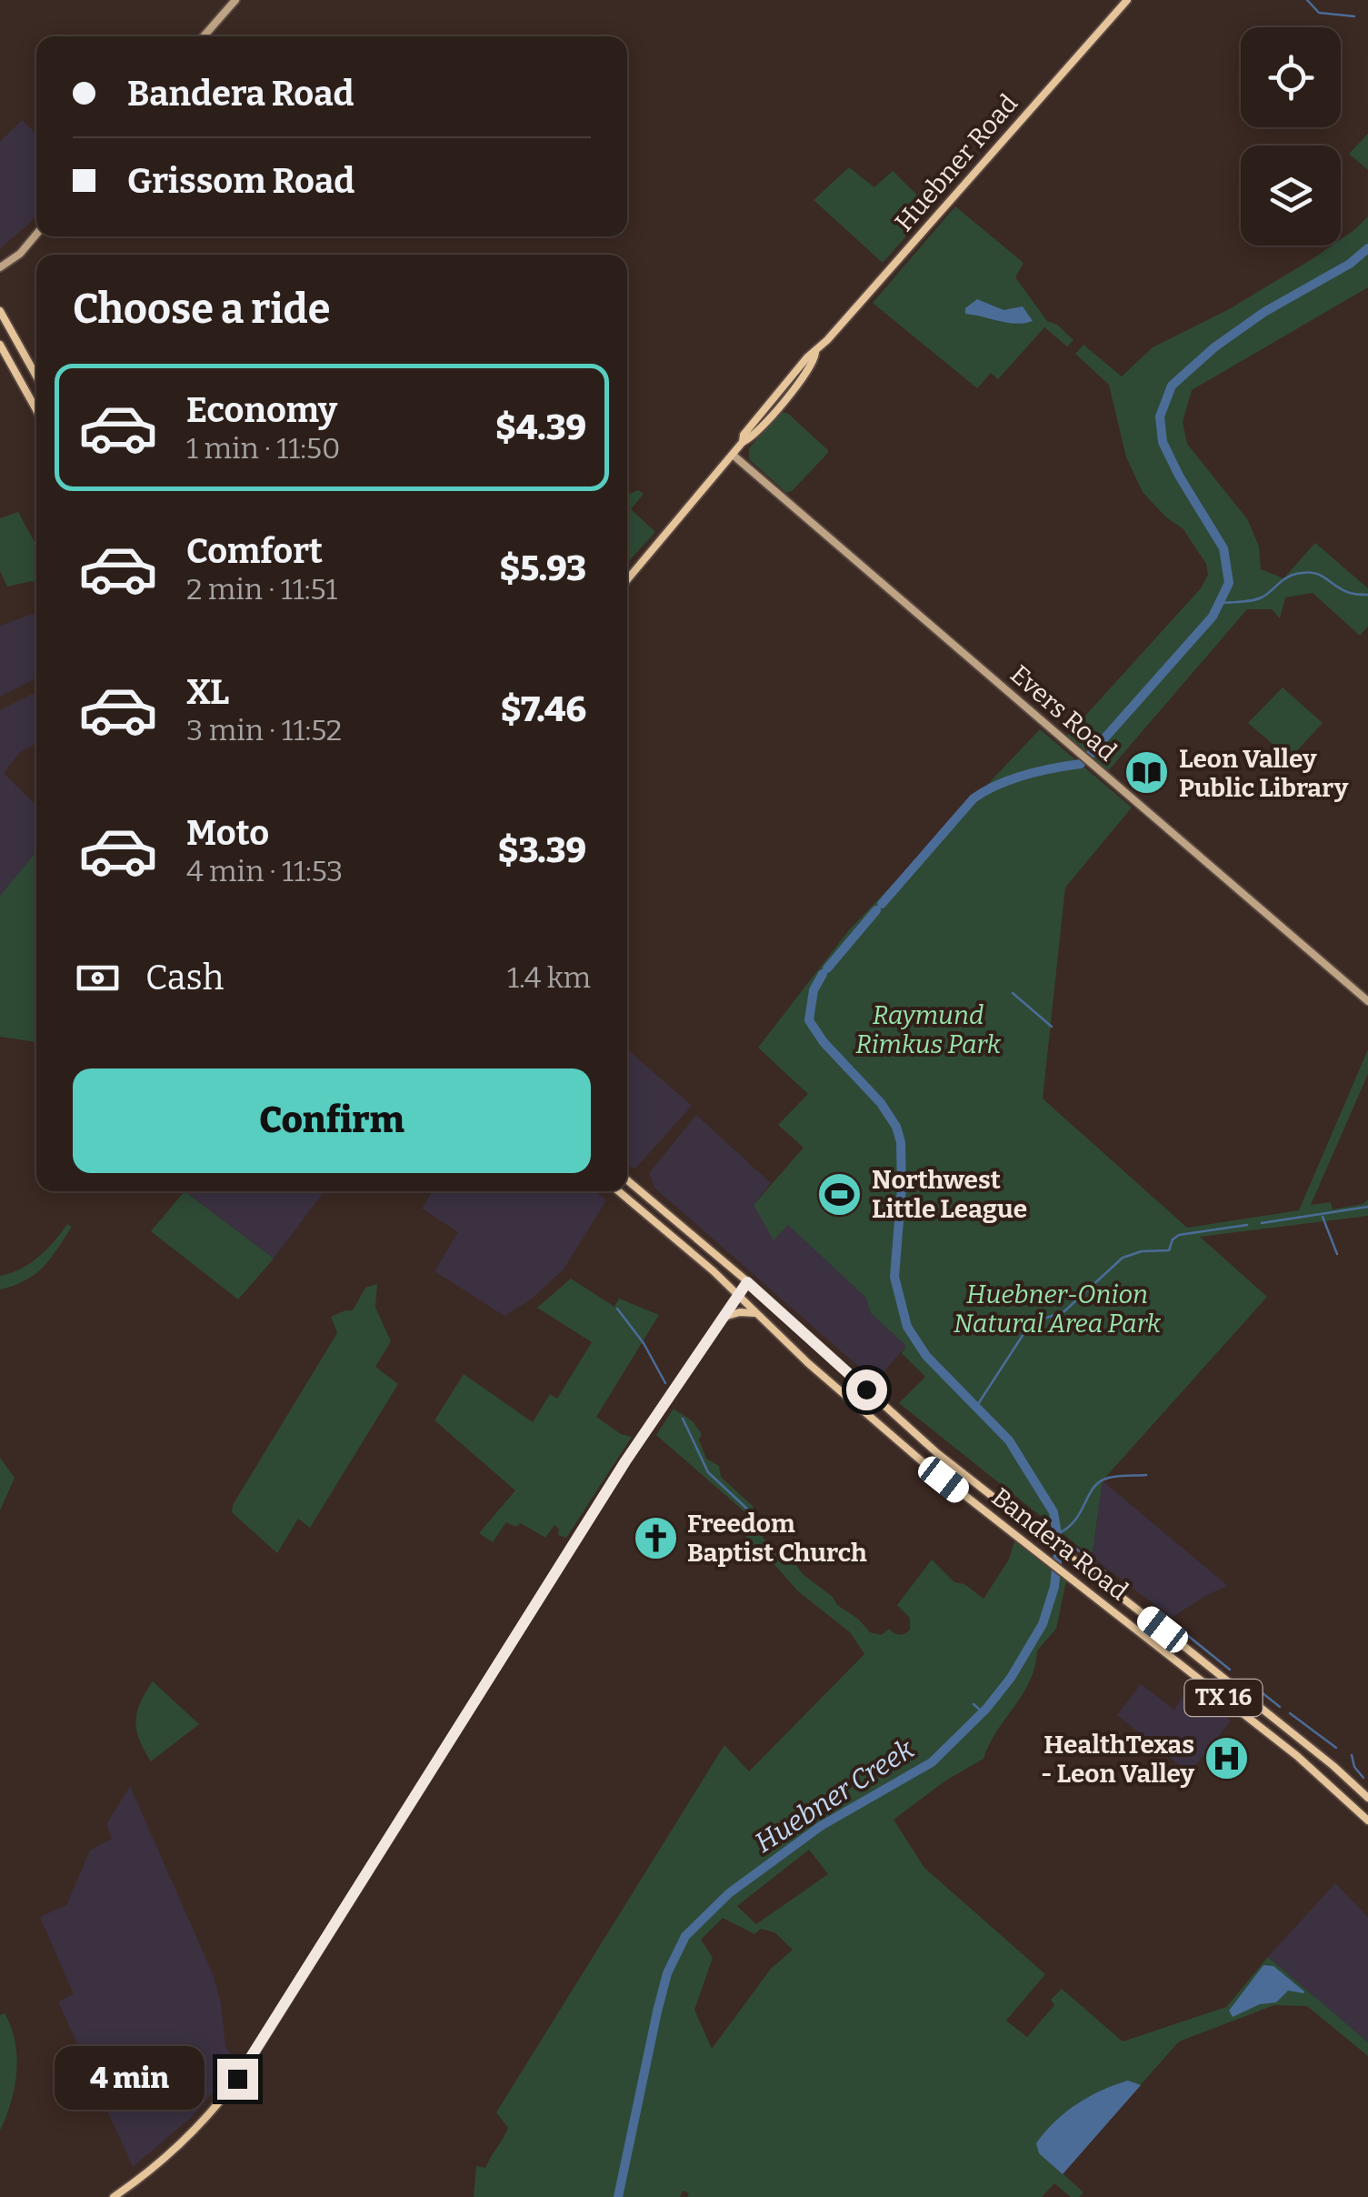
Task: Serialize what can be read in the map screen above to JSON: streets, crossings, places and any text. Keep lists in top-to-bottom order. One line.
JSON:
{"streets":{"main road":["Huebner Road","Evers Road","Bandera Road","TX 16"]},"crossings":[["Huebner Road","Evers Road"]],"water":["Huebner Creek"],"parks":["Raymund Rimkus Park","Huebner-Onion Natural Area Park"],"places":{"library":["Leon Valley Public Library"],"sports":["Northwest Little League"],"church":["Freedom Baptist Church"],"hospital":["HealthTexas - Leon Valley"]},"page":{"banner":["Bandera Road","Grissom Road"],"heading":"Choose a ride","list":[{"name":"Economy","note":"1 min · 11:50","value":"$4.39"},{"name":"Comfort","note":"2 min · 11:51","value":"$5.93"},{"name":"XL","note":"3 min · 11:52","value":"$7.46"},{"name":"Moto","note":"4 min · 11:53","value":"$3.39"}],"pay":["Cash","1.4 km"],"buttons":"Confirm","bubble":"4 min"}}
